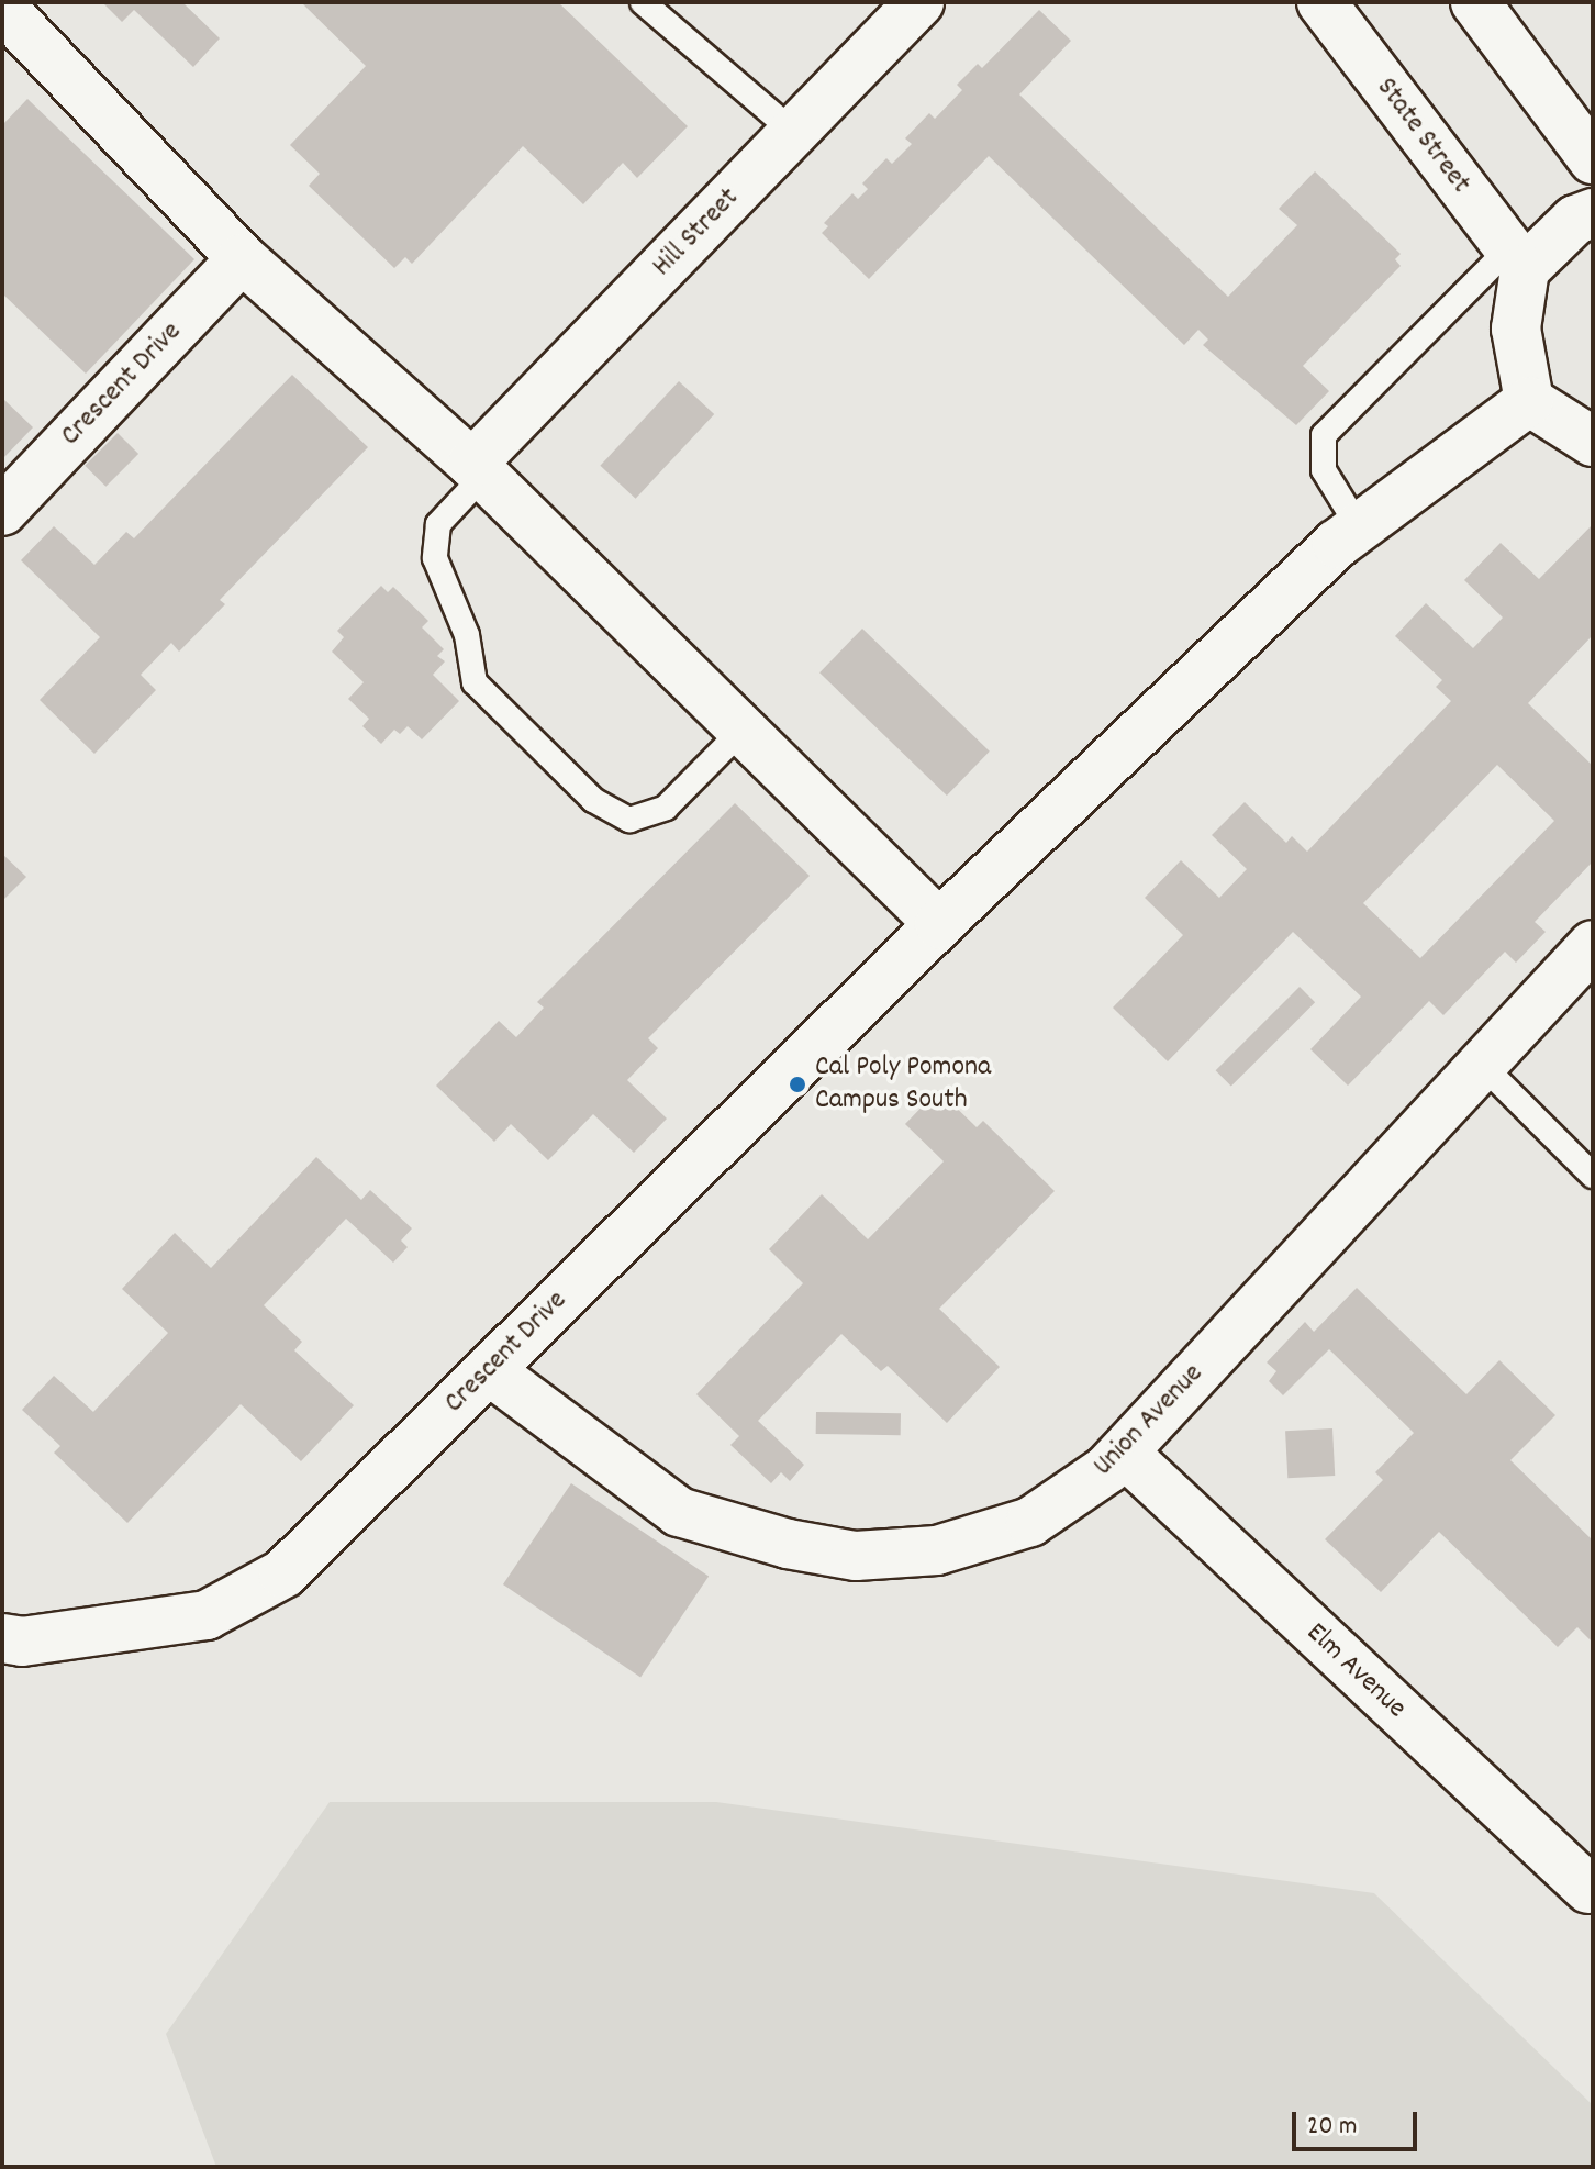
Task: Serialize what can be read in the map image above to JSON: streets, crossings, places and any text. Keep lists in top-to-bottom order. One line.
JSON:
{"streets":{"street":["State Street","Hill Street","Crescent Drive","Union Avenue","Elm Avenue"]},"crossings":[["Crescent Drive","Union Avenue"],["Union Avenue","Elm Avenue"]],"places":["Cal Poly Pomona Campus South"],"scale_bar":"20 m"}
